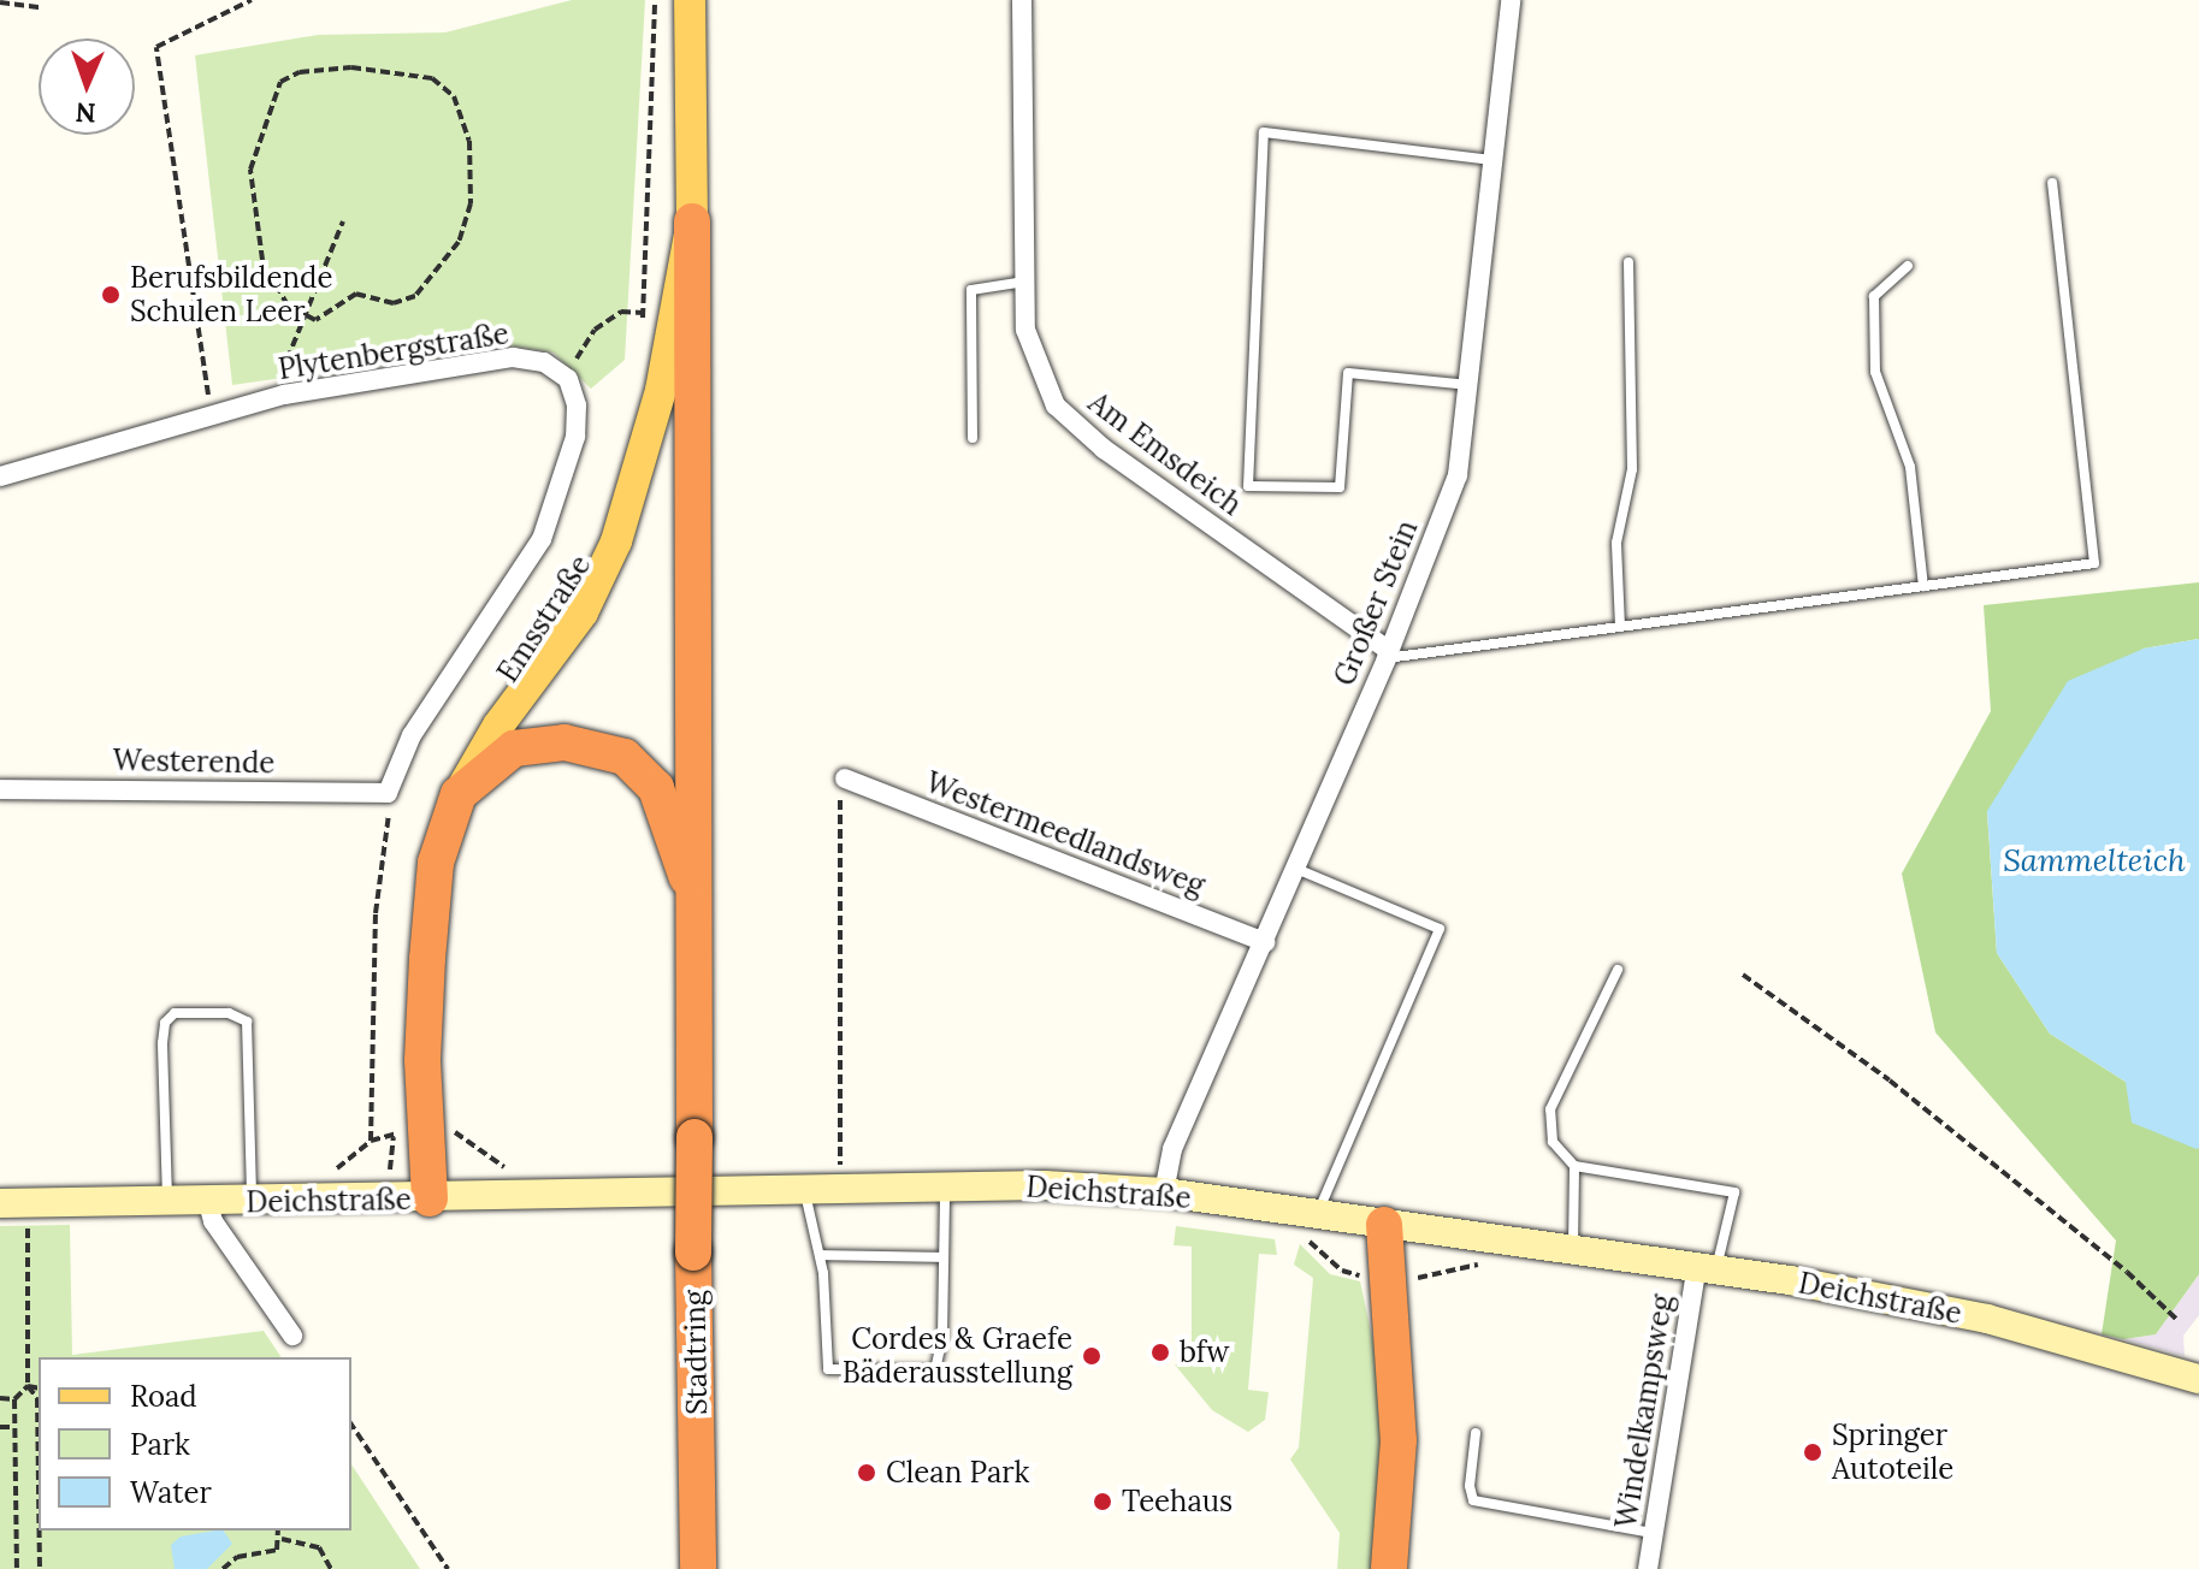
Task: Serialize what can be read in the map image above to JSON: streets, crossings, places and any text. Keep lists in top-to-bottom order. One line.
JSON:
{"streets":{"highway":["Stadtring"],"main road":["Deichstraße"],"street":["Plytenbergstraße","Am Emsdeich","Großer Stein","Westerende","Westermeedlandsweg","Windelkampsweg"]},"crossings":[["Am Emsdeich","Großer Stein"],["Großer Stein","Westermeedlandsweg"],["Großer Stein","Deichstraße"],["Deichstraße","Windelkampsweg"]],"water":["Sammelteich"],"places":["Berufsbildende Schulen Leer","bfw","Cordes & Graefe Bäderausstellung","Springer Autoteile","Clean Park","Teehaus"],"legend":["Road","Park","Water"],"north":"bottom"}
